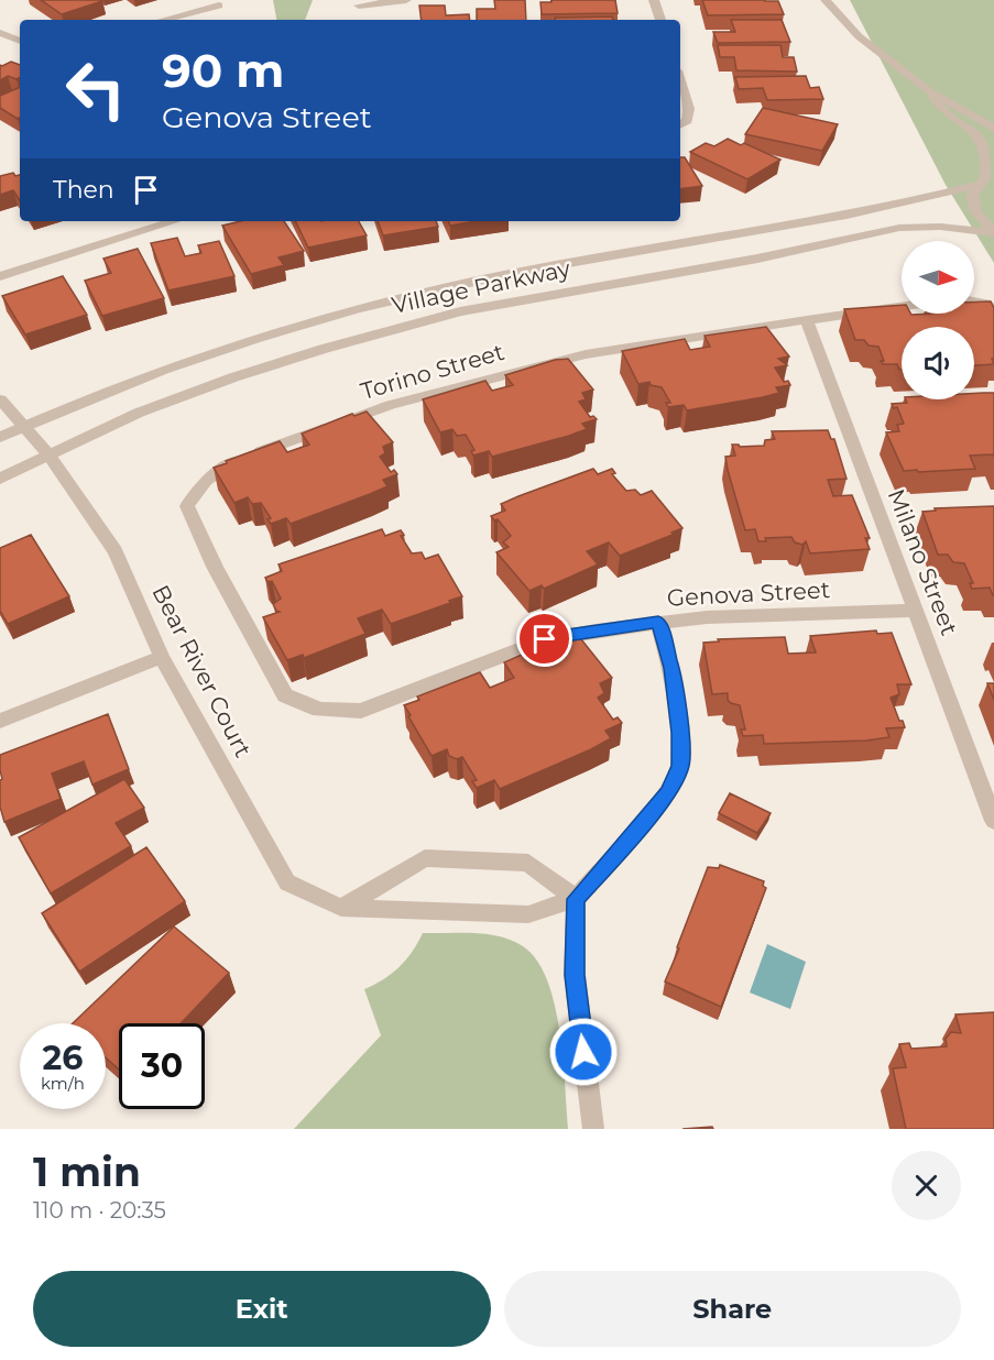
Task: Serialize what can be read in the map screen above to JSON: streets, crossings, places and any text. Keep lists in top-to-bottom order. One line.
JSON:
{"streets":{"street":["Village Parkway","Torino Street","Milano Street","Genova Street","Bear River Court"]},"crossings":[["Village Parkway","Bear River Court"],["Torino Street","Milano Street"],["Torino Street","Genova Street"],["Milano Street","Genova Street"]],"north":"right","page":{"turn":["90 m","Genova Street"],"then":"Then","speed":"26 km/h","limit":"30","heading":["1 min","110 m · 20:35"],"buttons":["Exit","Share"]}}
